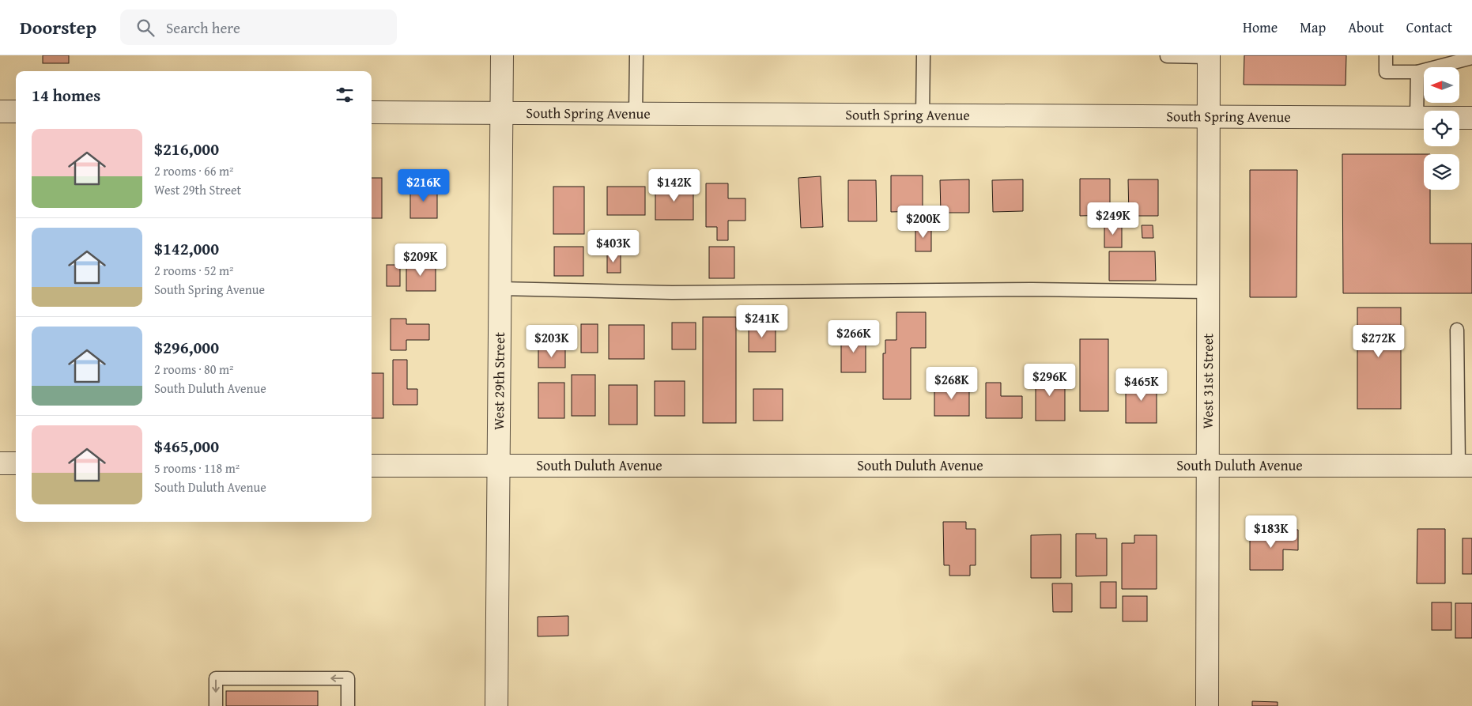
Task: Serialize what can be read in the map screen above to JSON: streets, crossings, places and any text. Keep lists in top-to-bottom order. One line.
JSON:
{"streets":{"street":["South Spring Avenue","West 29th Street","West 31st Street","South Duluth Avenue"]},"crossings":[["South Spring Avenue","West 29th Street"],["South Spring Avenue","West 31st Street"],["West 29th Street","South Duluth Avenue"],["West 31st Street","South Duluth Avenue"]],"north":"left","page":{"header":"Doorstep","search":"Search here","nav":["Home","Map","About","Contact"],"heading":"14 homes","list":[{"name":"$216,000","note":"2 rooms · 66 m² · West 29th Street"},{"name":"$142,000","note":"2 rooms · 52 m² · South Spring Avenue"},{"name":"$296,000","note":"2 rooms · 80 m² · South Duluth Avenue"},{"name":"$465,000","note":"5 rooms · 118 m² · South Duluth Avenue"}],"price":["$216K","$142K","$249K","$200K","$403K","$209K","$241K","$266K","$203K","$272K","$296K","$268K","$465K","$183K"]}}
